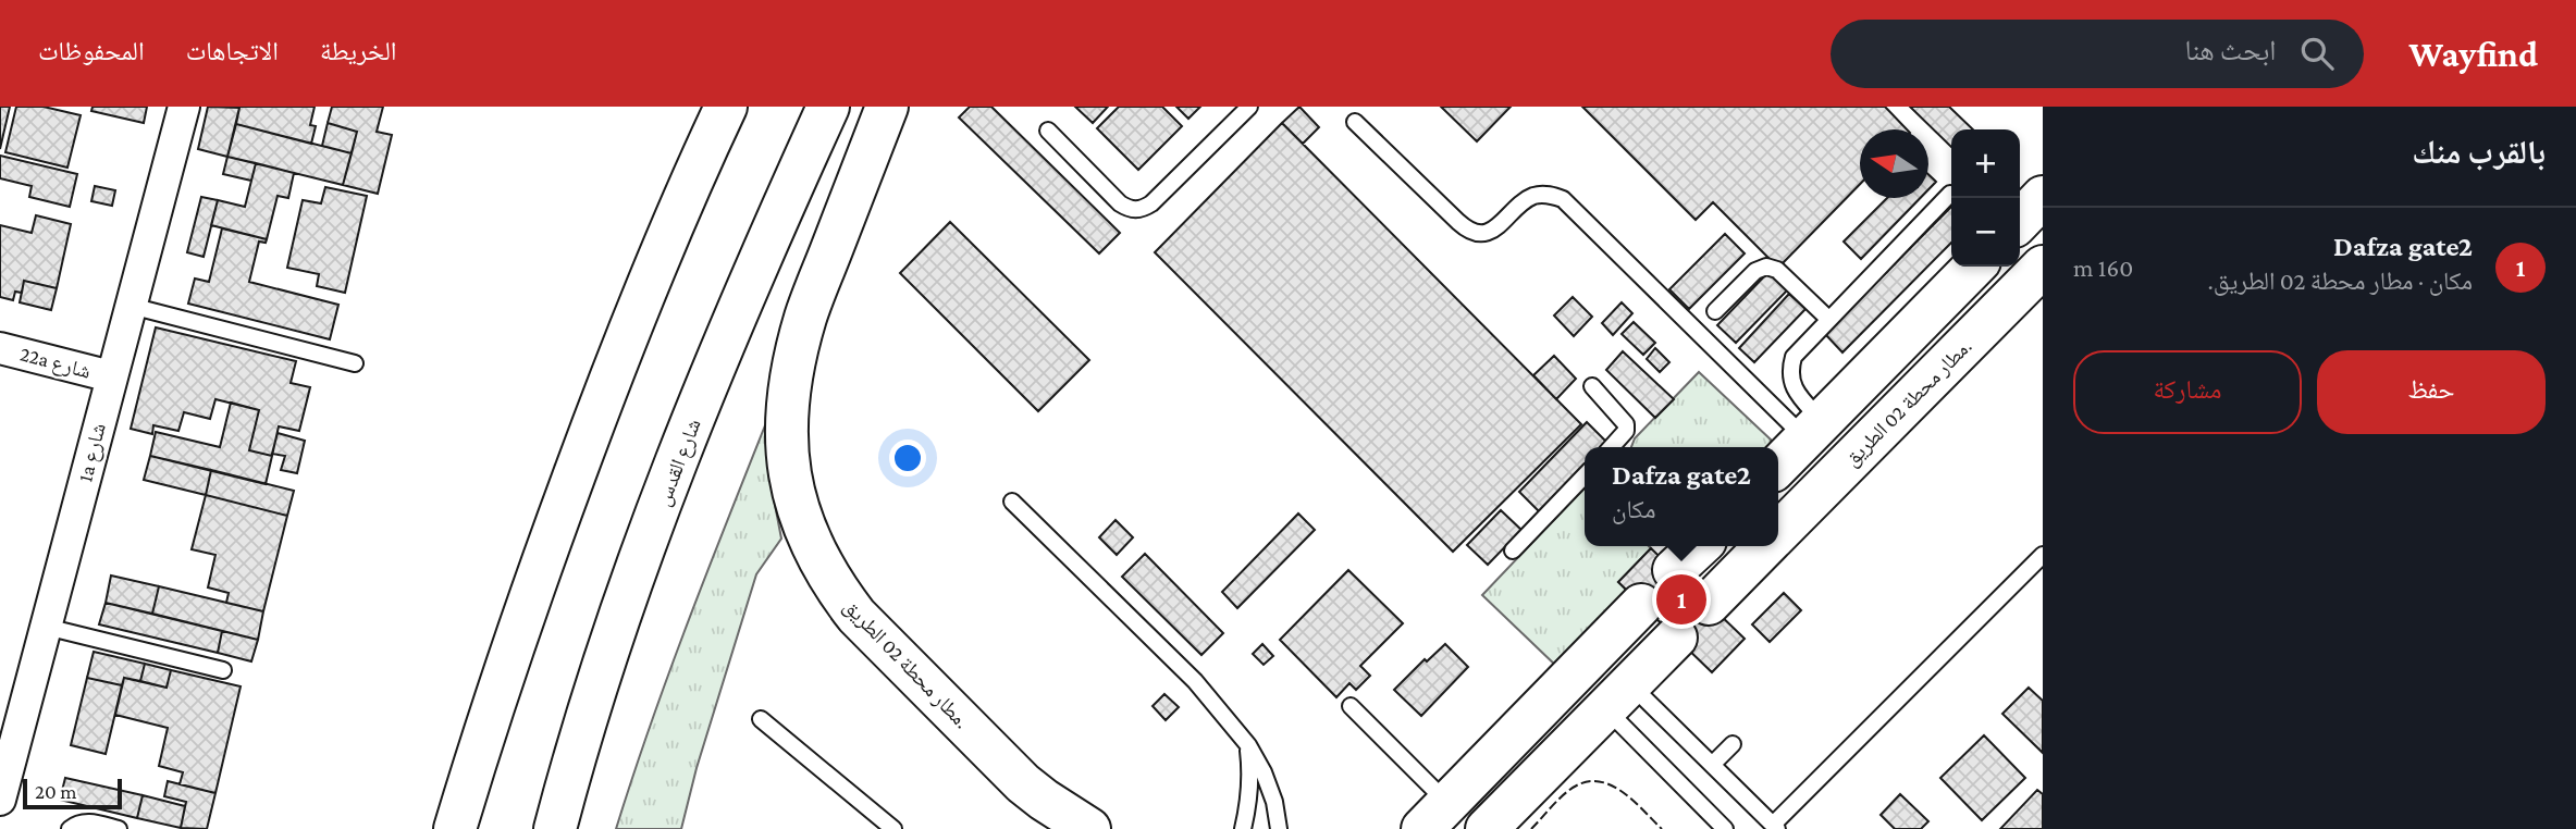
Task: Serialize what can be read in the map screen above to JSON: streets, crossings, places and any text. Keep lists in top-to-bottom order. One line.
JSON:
{"streets":{"street":["22a شارع","مطار محطة 02 الطريق.","1a شارع","شارع القدس"]},"crossings":[["22a شارع","1a شارع"]],"scale_bar":"20 m","north":"left","page":{"header":"Wayfind","search":"ابحث هنا","nav":["الخريطة","الاتجاهات","المحفوظات"],"heading":"بالقرب منك","map_buttons":["+","−"],"list":[{"mark":"1","name":"Dafza gate2","note":"مكان · مطار محطة 02 الطريق.","value":"160 m"}],"buttons":["حفظ","مشاركة"],"popup":["Dafza gate2","مكان"],"pins":"1","scale":"20 m"}}
